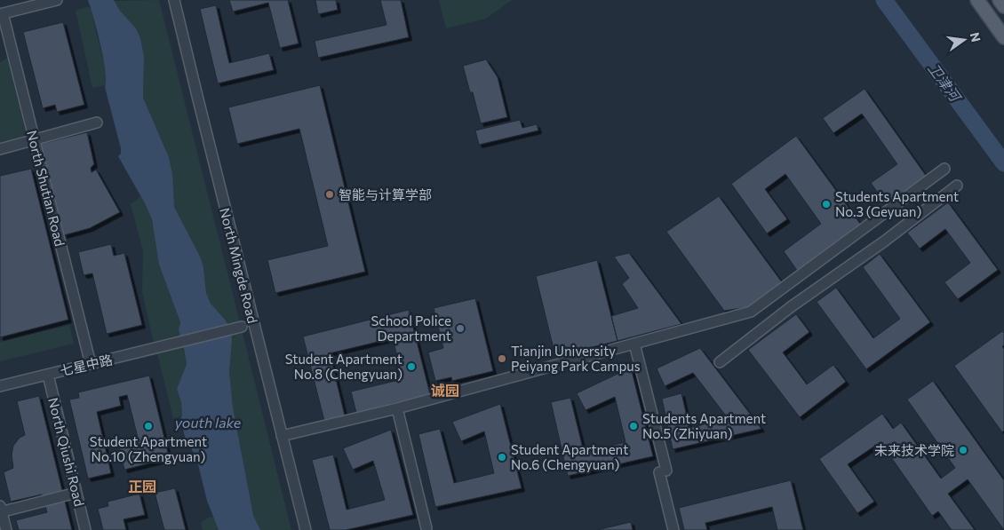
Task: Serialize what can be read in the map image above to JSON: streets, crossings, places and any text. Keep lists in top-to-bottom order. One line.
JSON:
{"streets":{"street":["North Shutian Road","North Mingde Road","七星中路","North Qiushi Road"]},"crossings":[["North Shutian Road","七星中路"],["七星中路","North Qiushi Road"]],"districts":["诚园","正园"],"water":["卫津河","youth lake"],"places":["智能与计算学部","Students Apartment No.3 (Geyuan)","School Police Department","Tianjin University Peiyang Park Campus","Student Apartment No.8 (Chengyuan)","Student Apartment No.10 (Zhengyuan)","Students Apartment No.5 (Zhiyuan)","未来技术学院","Student Apartment No.6 (Chengyuan)"],"north":"right"}
